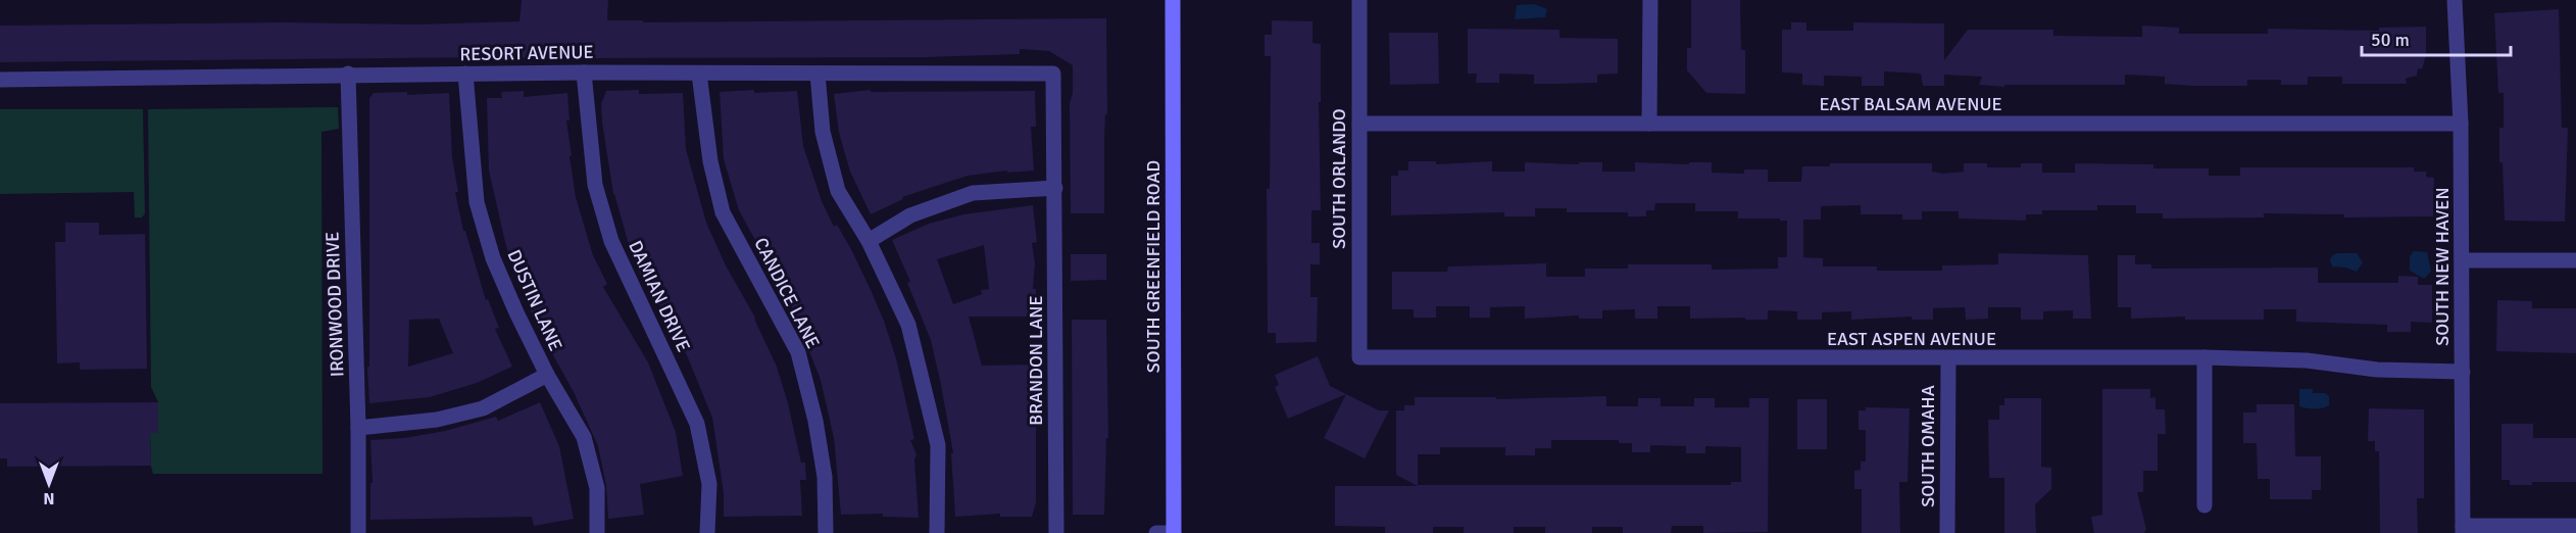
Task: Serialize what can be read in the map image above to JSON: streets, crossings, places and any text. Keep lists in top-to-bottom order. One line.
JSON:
{"streets":{"main road":["SOUTH GREENFIELD ROAD"],"street":["RESORT AVENUE","EAST BALSAM AVENUE","SOUTH ORLANDO","SOUTH NEW HAVEN","CANDICE LANE","DAMIAN DRIVE","DUSTIN LANE","IRONWOOD DRIVE","EAST ASPEN AVENUE","BRANDON LANE","SOUTH OMAHA"]},"crossings":[["RESORT AVENUE","CANDICE LANE"],["RESORT AVENUE","DAMIAN DRIVE"],["RESORT AVENUE","DUSTIN LANE"],["RESORT AVENUE","IRONWOOD DRIVE"],["RESORT AVENUE","BRANDON LANE"],["EAST BALSAM AVENUE","SOUTH ORLANDO"],["EAST BALSAM AVENUE","SOUTH NEW HAVEN"],["SOUTH ORLANDO","EAST ASPEN AVENUE"],["SOUTH NEW HAVEN","EAST ASPEN AVENUE"],["EAST ASPEN AVENUE","SOUTH OMAHA"]],"scale_bar":"50 m","north":"bottom"}
